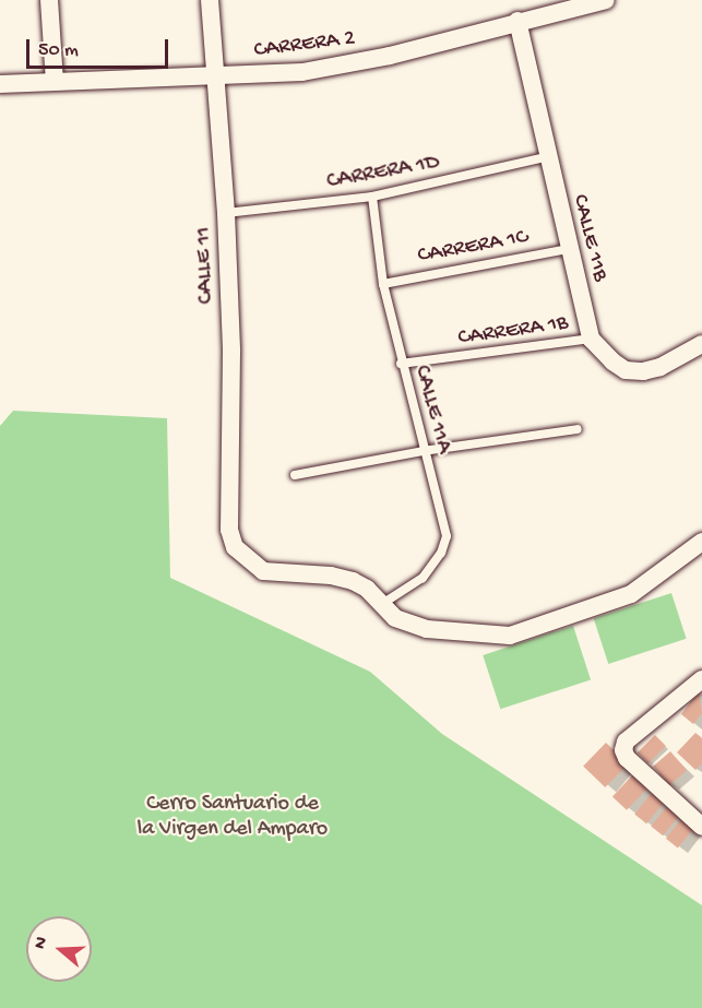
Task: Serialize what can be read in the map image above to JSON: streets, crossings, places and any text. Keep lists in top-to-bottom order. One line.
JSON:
{"streets":{"street":["CARRERA 2","CALLE 11B","CALLE 11"],"lane":["CARRERA 1D","CARRERA 1C","CARRERA 1B","CALLE 11A"]},"crossings":[["CARRERA 2","CALLE 11B"],["CARRERA 2","CALLE 11"],["CARRERA 1D","CALLE 11B"],["CARRERA 1D","CALLE 11"],["CARRERA 1D","CALLE 11A"],["CALLE 11B","CARRERA 1C"],["CALLE 11B","CARRERA 1B"],["CARRERA 1C","CALLE 11A"],["CALLE 11","CALLE 11A"],["CARRERA 1B","CALLE 11A"]],"parks":["Cerro Santuario de la Virgen del Amparo"],"scale_bar":"50 m","north":"left"}
